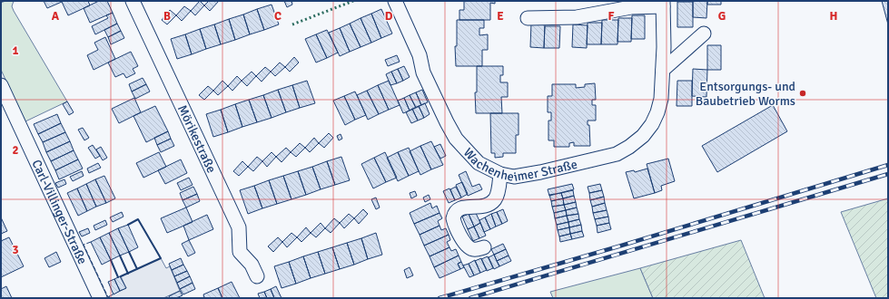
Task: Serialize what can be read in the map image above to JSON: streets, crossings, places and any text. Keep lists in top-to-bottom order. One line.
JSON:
{"streets":{"street":["Mörikestraße","Wachenheimer Straße","Carl-Villinger-Straße"]},"places":["Entsorgungs- und Baubetrieb Worms"],"grid":{"columns":["A","B","C","D","E","F","G","H"],"rows":["1","2","3"]}}
